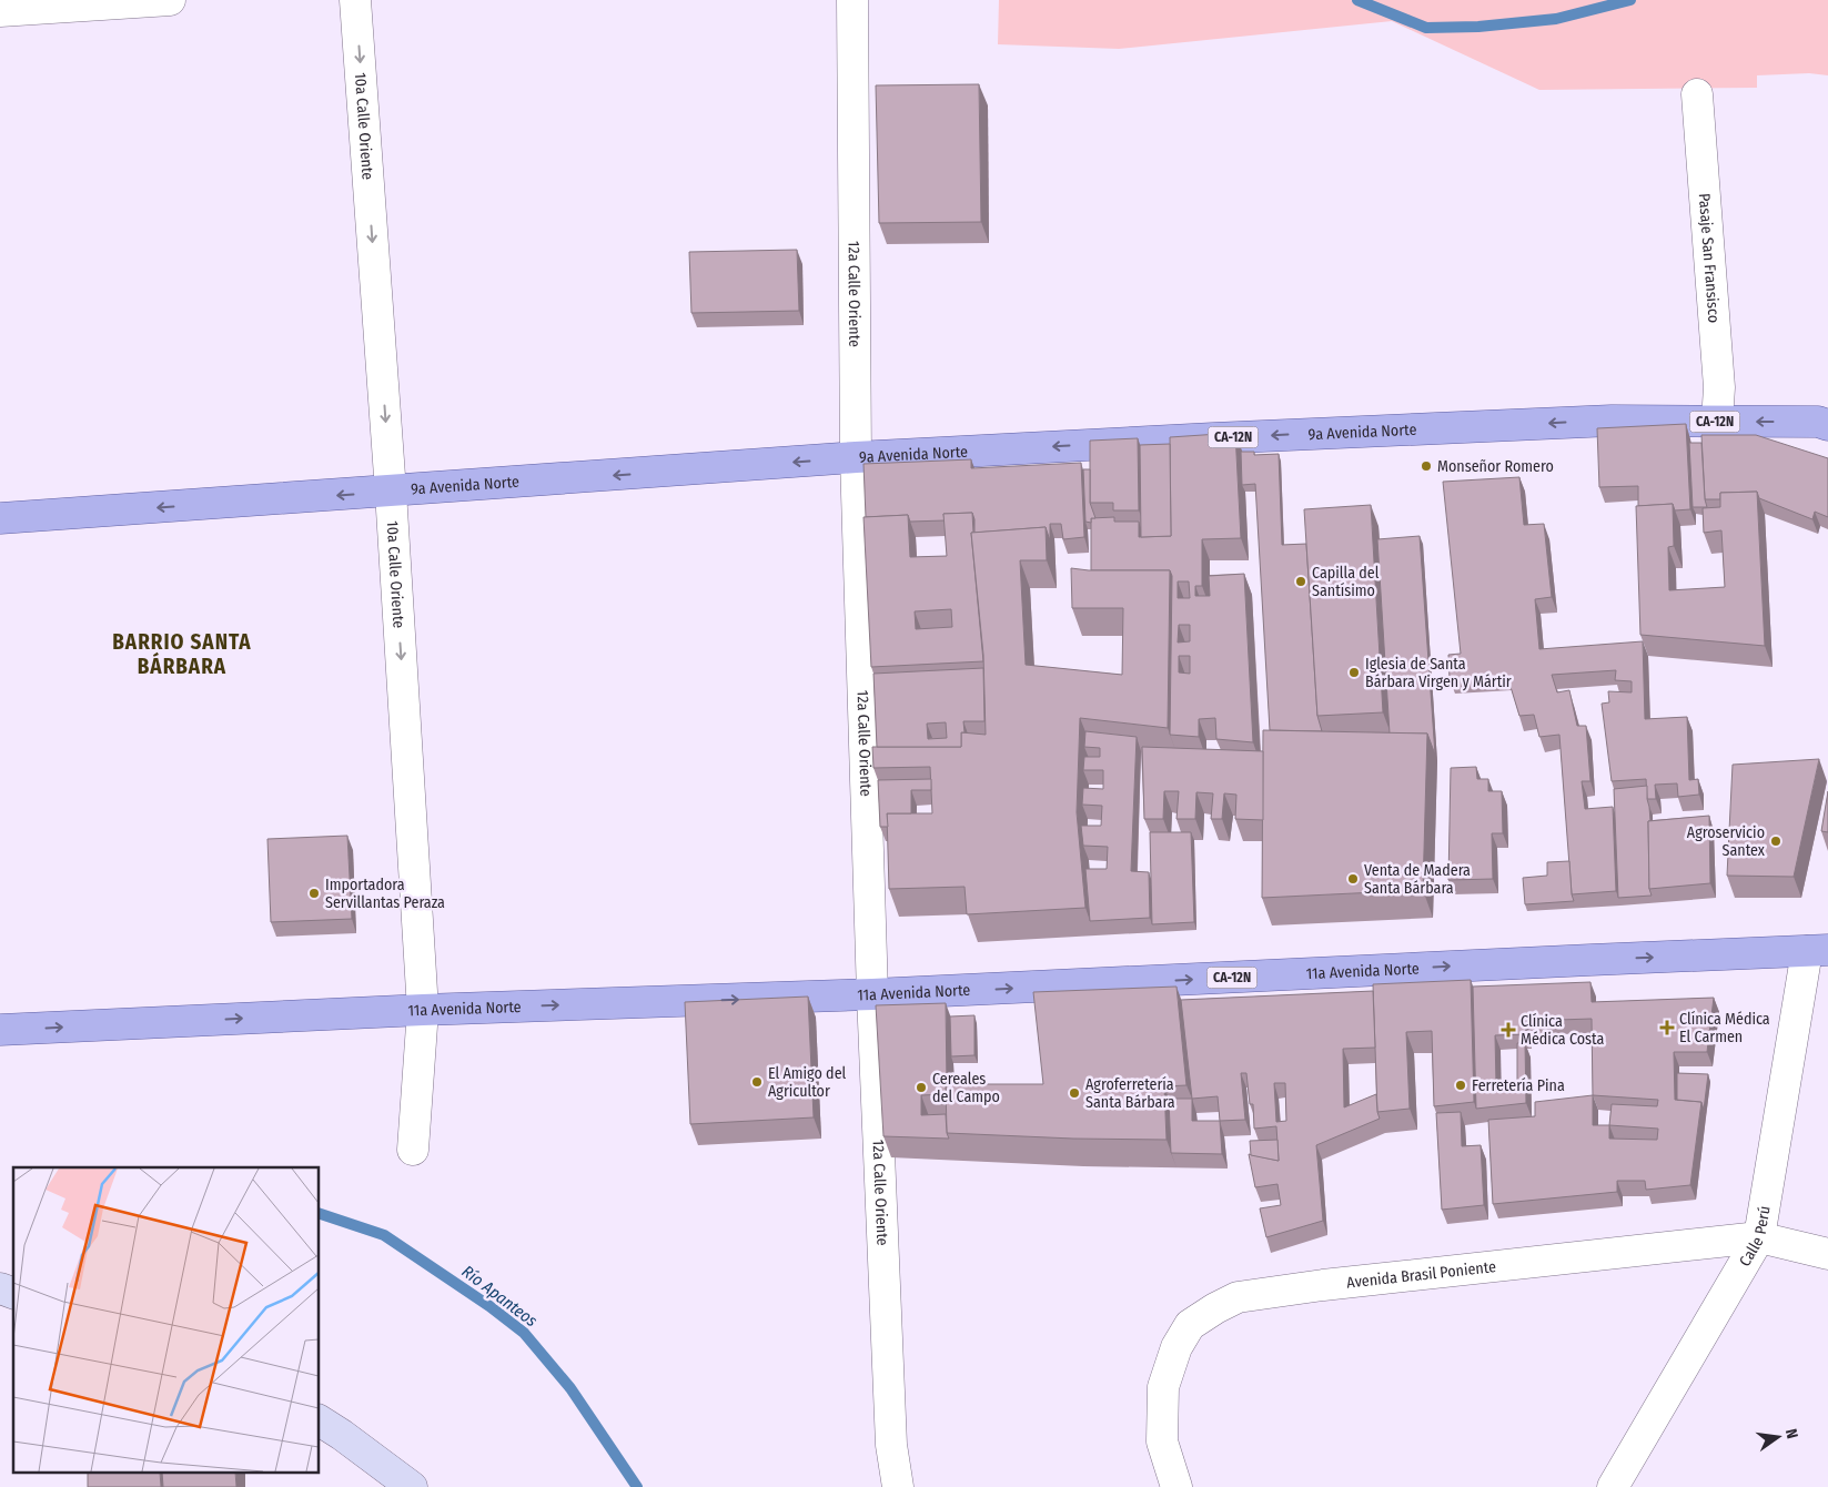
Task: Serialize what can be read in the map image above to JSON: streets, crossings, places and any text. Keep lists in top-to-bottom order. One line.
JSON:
{"streets":{"main road":["CA-12N","9a Avenida Norte","11a Avenida Norte"],"street":["10a Calle Oriente","Pasaje San Fransisco","12a Calle Oriente","Calle Perú","Avenida Brasil Poniente"]},"crossings":[["10a Calle Oriente","9a Avenida Norte"],["10a Calle Oriente","11a Avenida Norte"],["Pasaje San Fransisco","9a Avenida Norte"],["12a Calle Oriente","9a Avenida Norte"],["12a Calle Oriente","11a Avenida Norte"],["11a Avenida Norte","Calle Perú"],["Calle Perú","Avenida Brasil Poniente"]],"one_way":["10a Calle Oriente","9a Avenida Norte","11a Avenida Norte"],"districts":["BARRIO SANTA BÁRBARA"],"water":["Río Apanteos"],"places":{"other":["Monseñor Romero","Capilla del Santísimo","Iglesia de Santa Bárbara Virgen y Mártir","Agroservicio Santex","Venta de Madera Santa Bárbara","Importadora Servillantas Peraza","El Amigo del Agricultor","Ferretería Pina","Cereales del Campo","Agroferretería Santa Bárbara"],"health":["Clínica Médica El Carmen","Clínica Médica Costa"]},"north":"right"}
